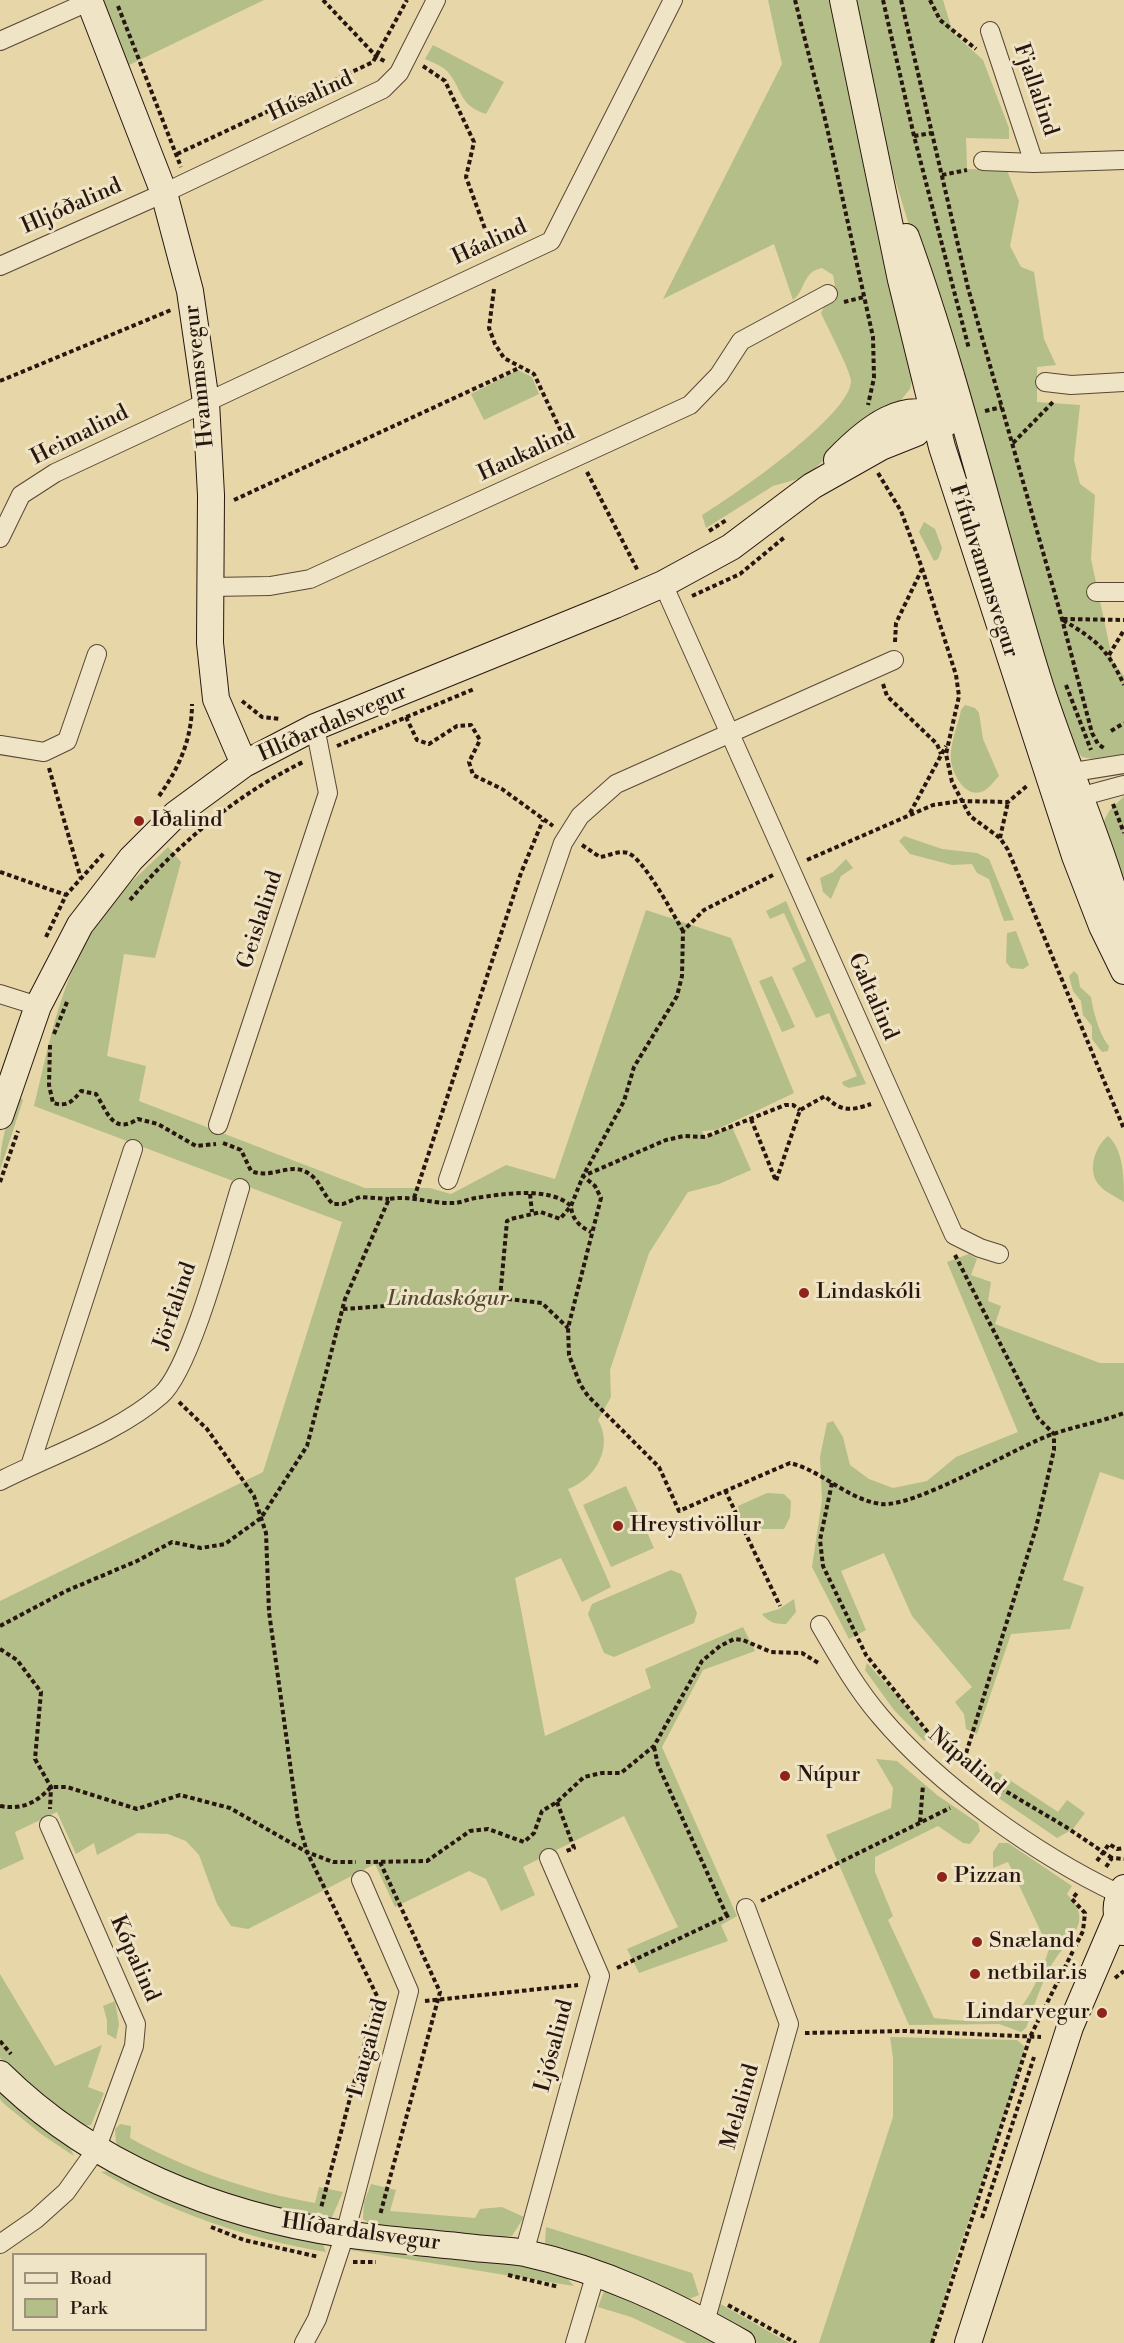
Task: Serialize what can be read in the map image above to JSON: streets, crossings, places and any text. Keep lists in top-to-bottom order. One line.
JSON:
{"streets":{"street":["Fjallalind","Húsalind","Hljóðalind","Háalind","Hvammsvegur","Heimalind","Haukalind","Fífuhvammsvegur","Hlíðardalsvegur","Geislalind","Galtalind","Jörfalind","Núpalind","Kópalind","Ljósalind","Laugalind","Melalind"]},"crossings":[["Húsalind","Hljóðalind"],["Húsalind","Hvammsvegur"],["Hljóðalind","Hvammsvegur"],["Háalind","Hvammsvegur"],["Háalind","Heimalind"],["Hvammsvegur","Heimalind"],["Hvammsvegur","Haukalind"],["Hvammsvegur","Hlíðardalsvegur"],["Fífuhvammsvegur","Hlíðardalsvegur"],["Hlíðardalsvegur","Geislalind"],["Hlíðardalsvegur","Galtalind"],["Hlíðardalsvegur","Kópalind"],["Hlíðardalsvegur","Ljósalind"],["Hlíðardalsvegur","Laugalind"],["Hlíðardalsvegur","Melalind"]],"parks":["Lindaskógur"],"places":["Iðalind","Lindaskóli","Hreystivöllur","Núpur","Pizzan","Snæland","netbilar.is","Lindarvegur"],"legend":["Road","Park"]}
